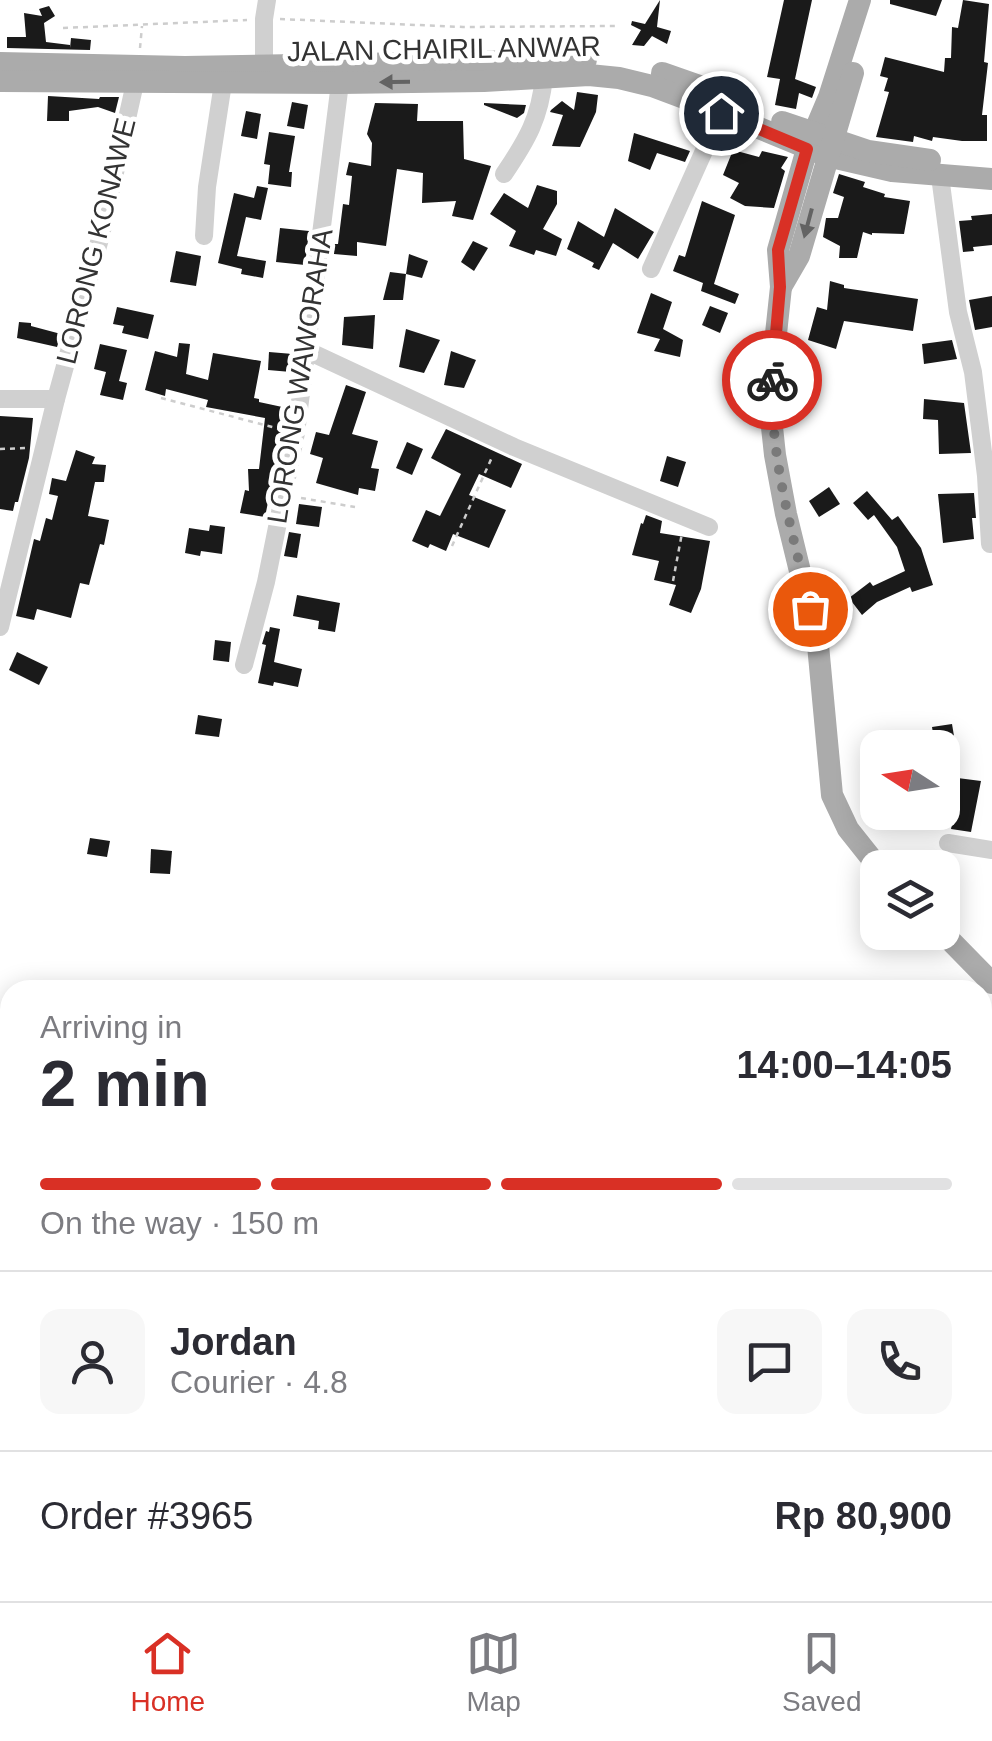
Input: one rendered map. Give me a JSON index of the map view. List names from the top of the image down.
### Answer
{
  "streets": {
    "main road": ["JALAN CHAIRIL ANWAR"],
    "street": ["LORONG KONAWE", "LORONG WAWORAHA"]
  },
  "crossings": [
    ["JALAN CHAIRIL ANWAR", "LORONG KONAWE"],
    ["JALAN CHAIRIL ANWAR", "LORONG WAWORAHA"]
  ],
  "north": "left",
  "page": {
    "heading": ["2 min", "Arriving in", "14:00–14:05"],
    "panel": [
      "Jordan",
      "Courier · 4.8",
      "Order #3965",
      "Rp 80,900"
    ],
    "bar": "On the way · 150 m",
    "tabs": ["Home", "Map", "Saved"]
  }
}
